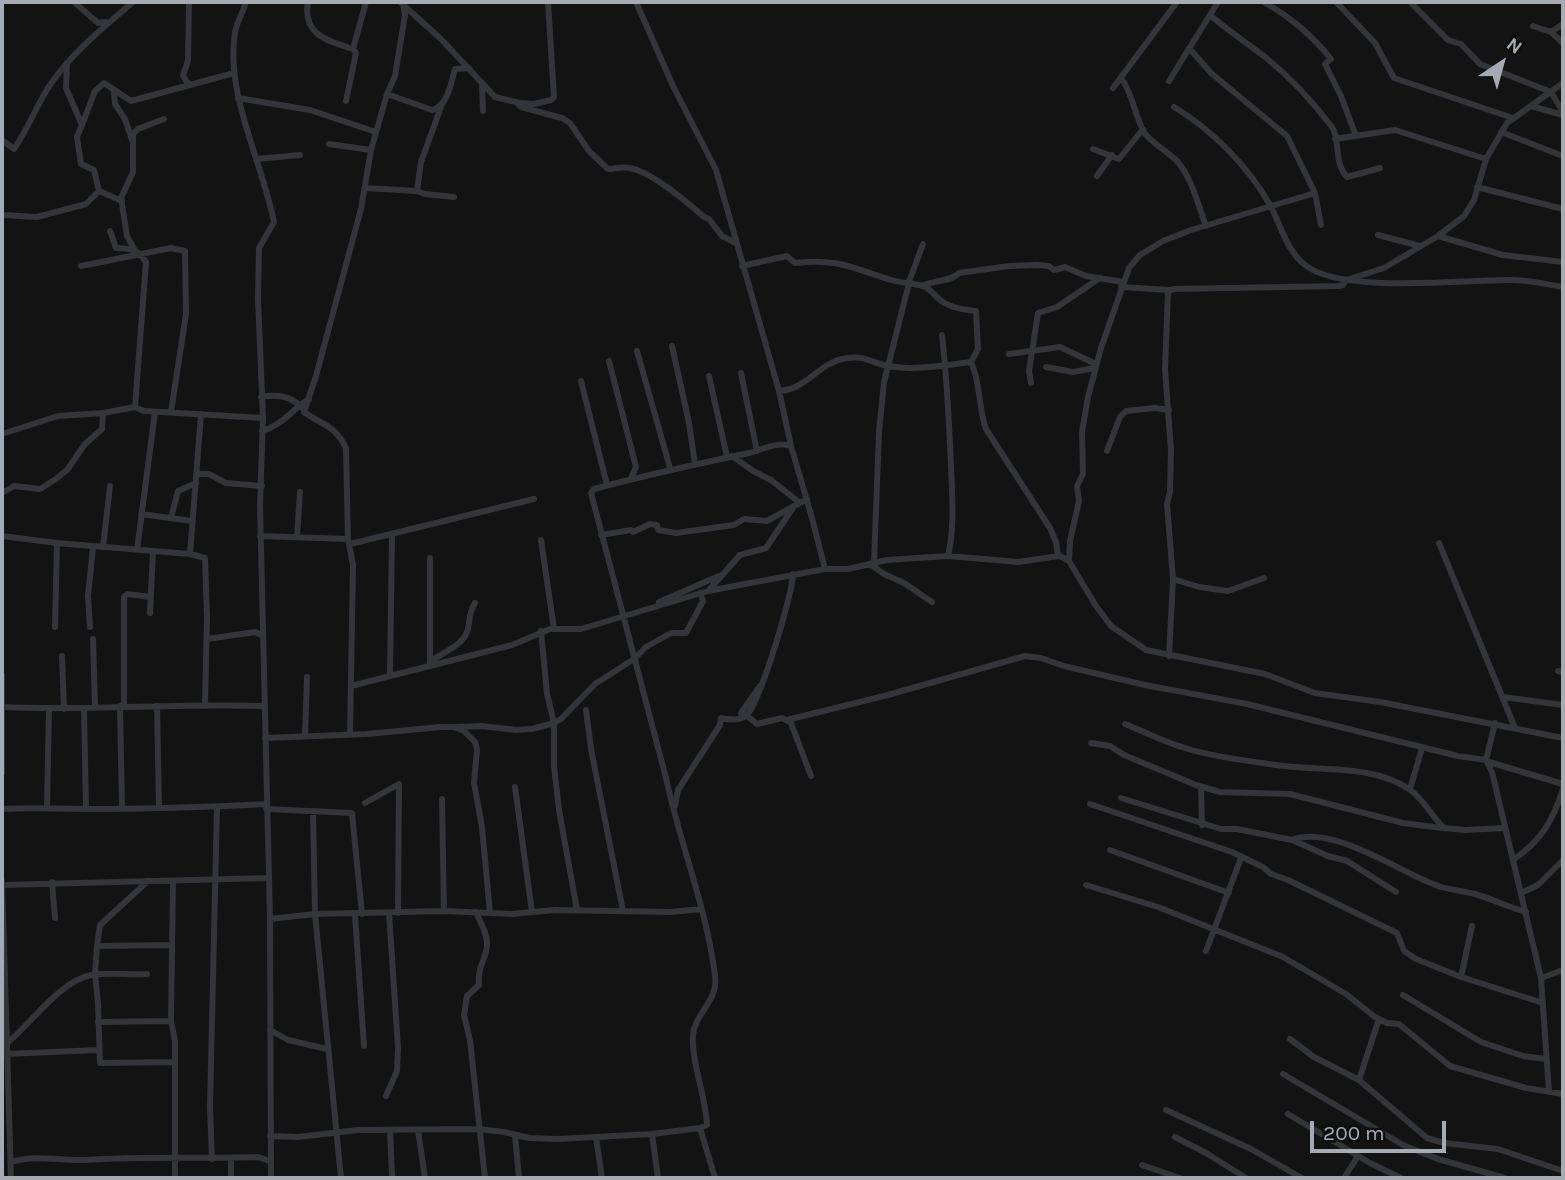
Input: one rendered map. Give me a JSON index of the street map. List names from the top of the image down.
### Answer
{
  "scale_bar": "200 m",
  "north": "top right"
}
